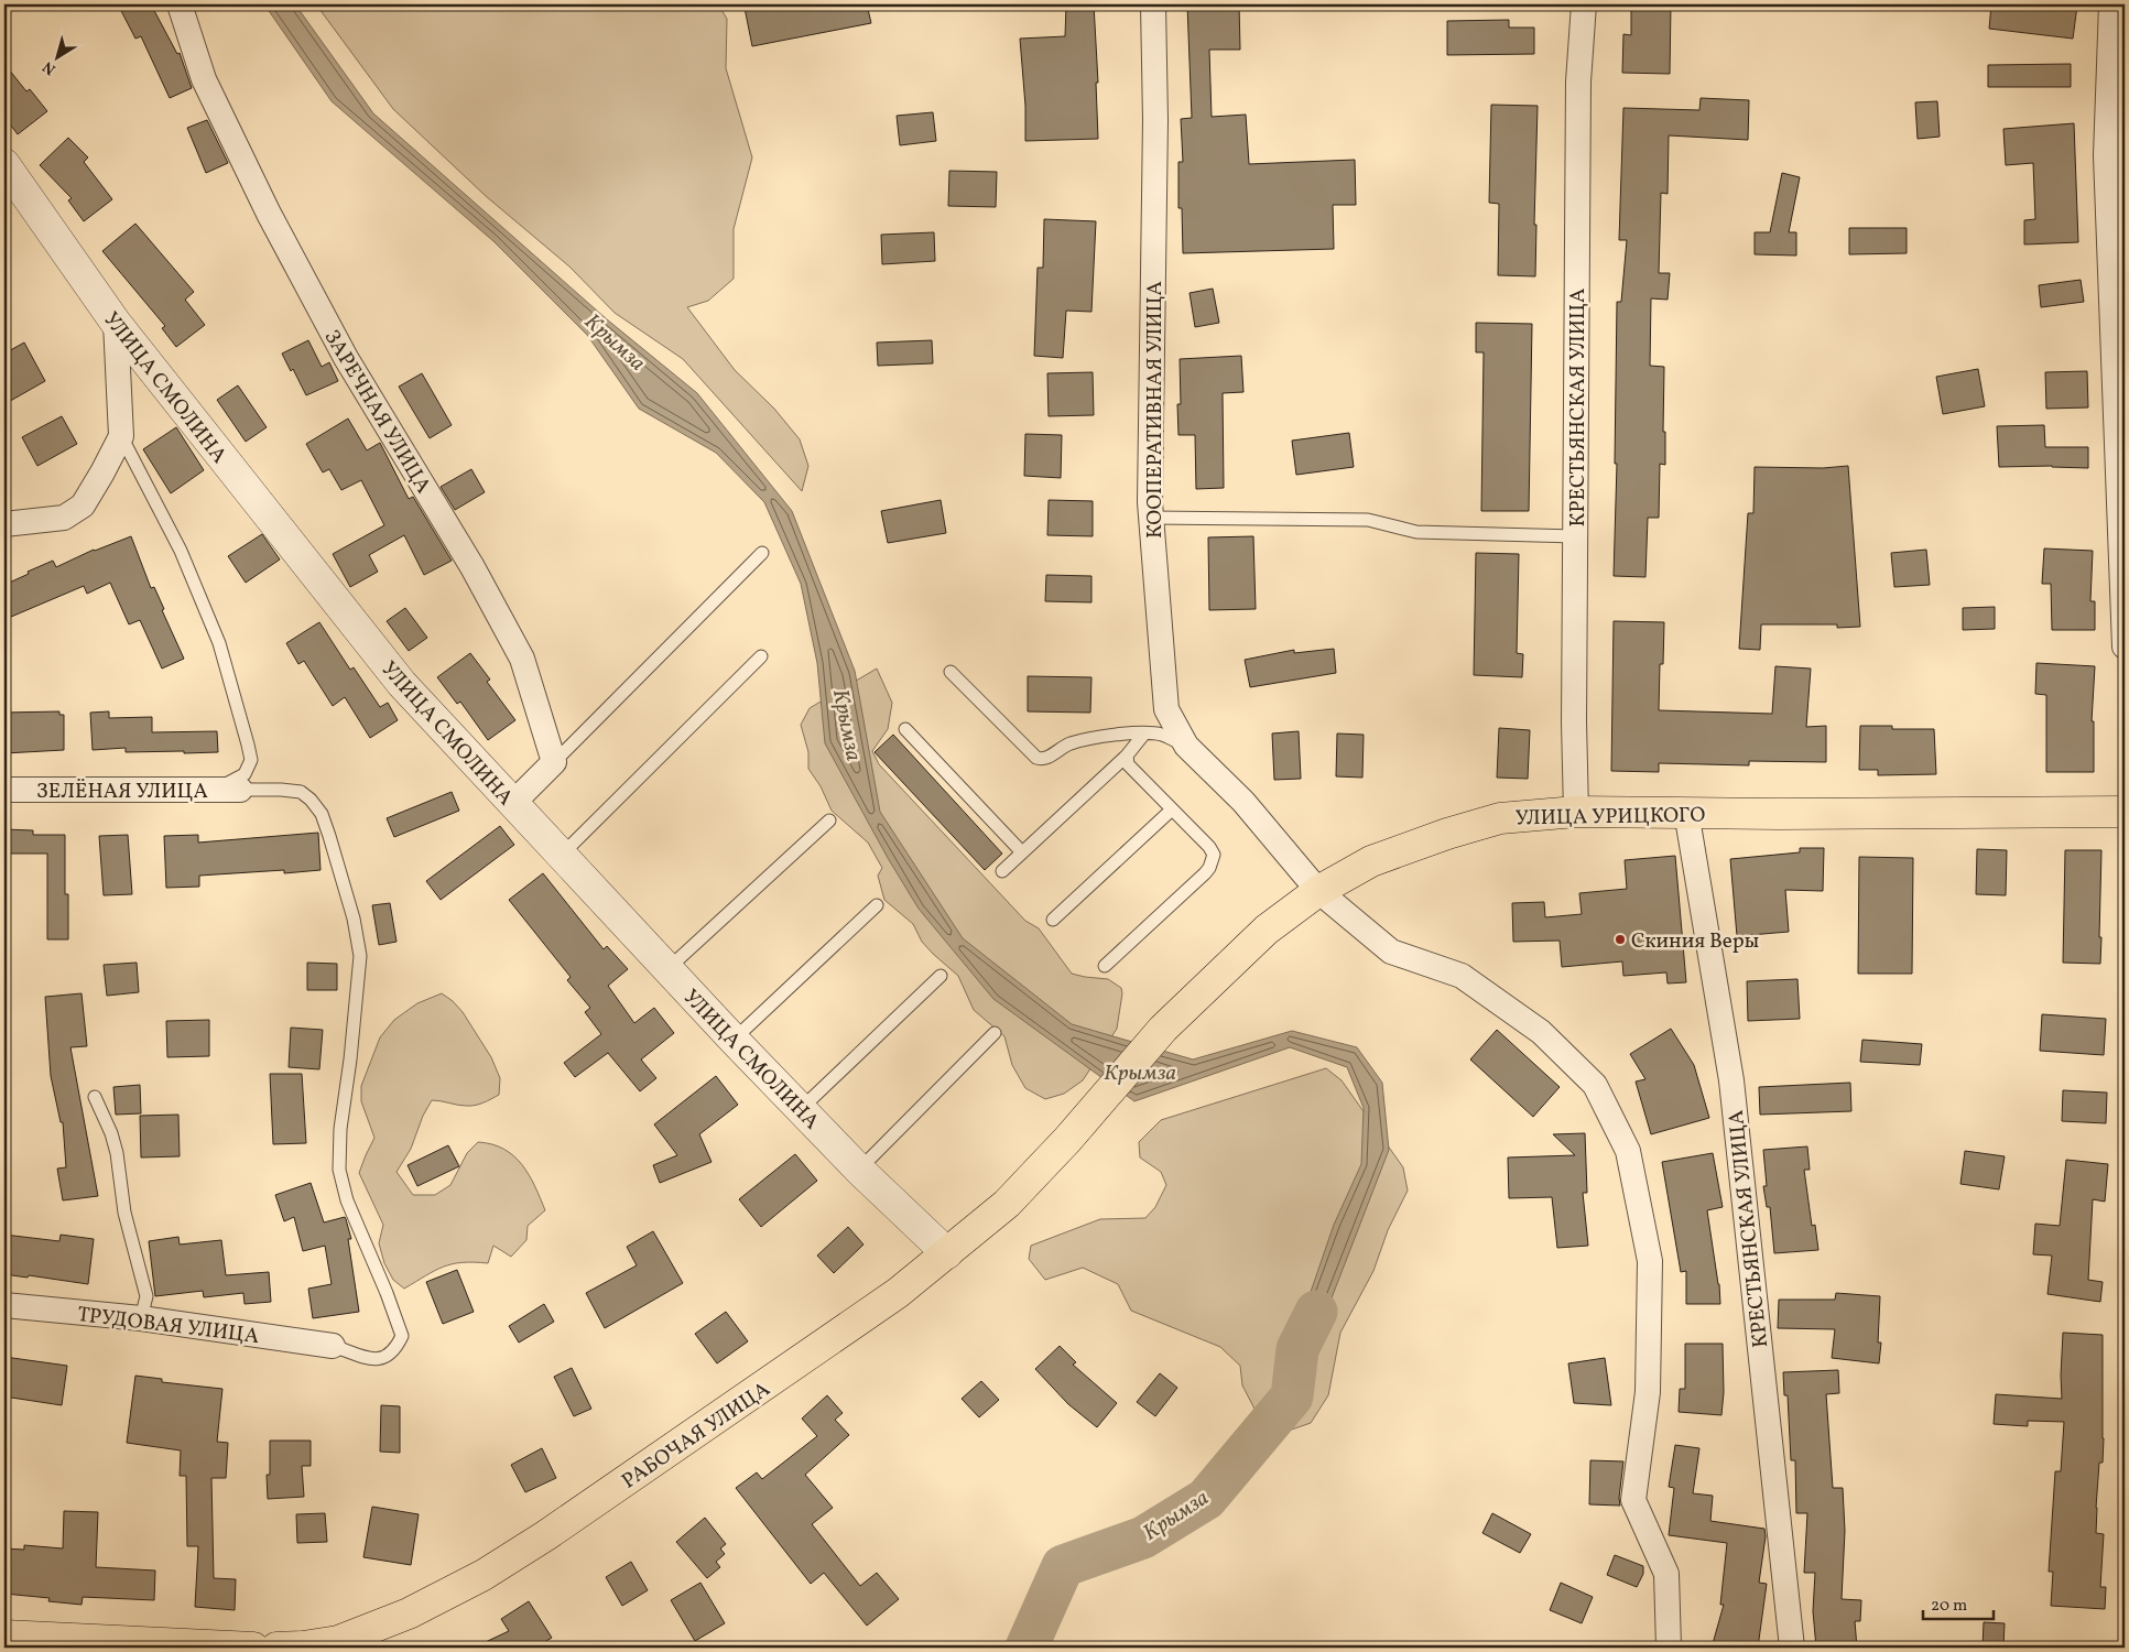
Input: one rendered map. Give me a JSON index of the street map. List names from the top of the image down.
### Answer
{
  "streets": {
    "main road": ["УЛИЦА УРИЦКОГО", "РАБОЧАЯ УЛИЦА"],
    "street": [
      "УЛИЦА СМОЛИНА",
      "КРЕСТЬЯНСКАЯ УЛИЦА",
      "КООПЕРАТИВНАЯ УЛИЦА",
      "ЗАРЕЧНАЯ УЛИЦА",
      "ЗЕЛЁНАЯ УЛИЦА",
      "ТРУДОВАЯ УЛИЦА"
    ]
  },
  "crossings": [
    ["УЛИЦА СМОЛИНА", "РАБОЧАЯ УЛИЦА"],
    ["КРЕСТЬЯНСКАЯ УЛИЦА", "УЛИЦА УРИЦКОГО"],
    ["КООПЕРАТИВНАЯ УЛИЦА", "УЛИЦА УРИЦКОГО"],
    ["УЛИЦА УРИЦКОГО", "РАБОЧАЯ УЛИЦА"]
  ],
  "water": ["Крымза"],
  "places": ["Скиния Веры"],
  "scale_bar": "20 m",
  "north": "bottom left"
}
